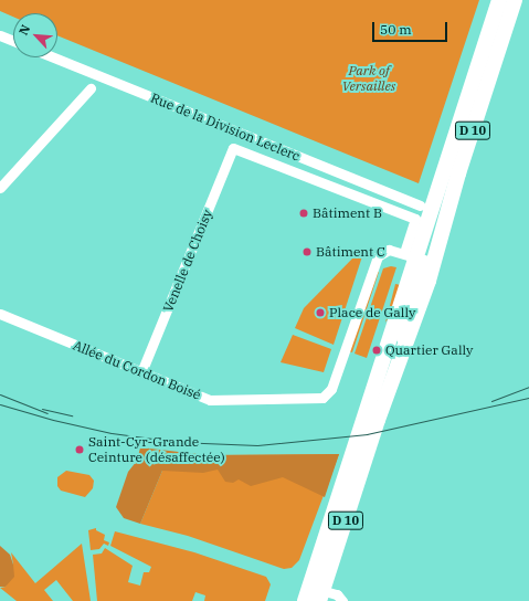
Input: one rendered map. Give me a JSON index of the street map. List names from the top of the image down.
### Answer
{
  "streets": {
    "main road": ["D 10"],
    "street": ["Rue de la Division Leclerc", "Venelle de Choisy", "Allée du Cordon Boisé"]
  },
  "crossings": [
    ["D 10", "Venelle de Choisy"],
    ["D 10", "Allée du Cordon Boisé"],
    ["Venelle de Choisy", "Allée du Cordon Boisé"]
  ],
  "parks": ["Park of Versailles"],
  "places": [
    "Bâtiment B",
    "Bâtiment C",
    "Place de Gally",
    "Quartier Gally",
    "Saint-Cyr-Grande Ceinture (désaffectée)"
  ],
  "scale_bar": "50 m",
  "north": "top left"
}
